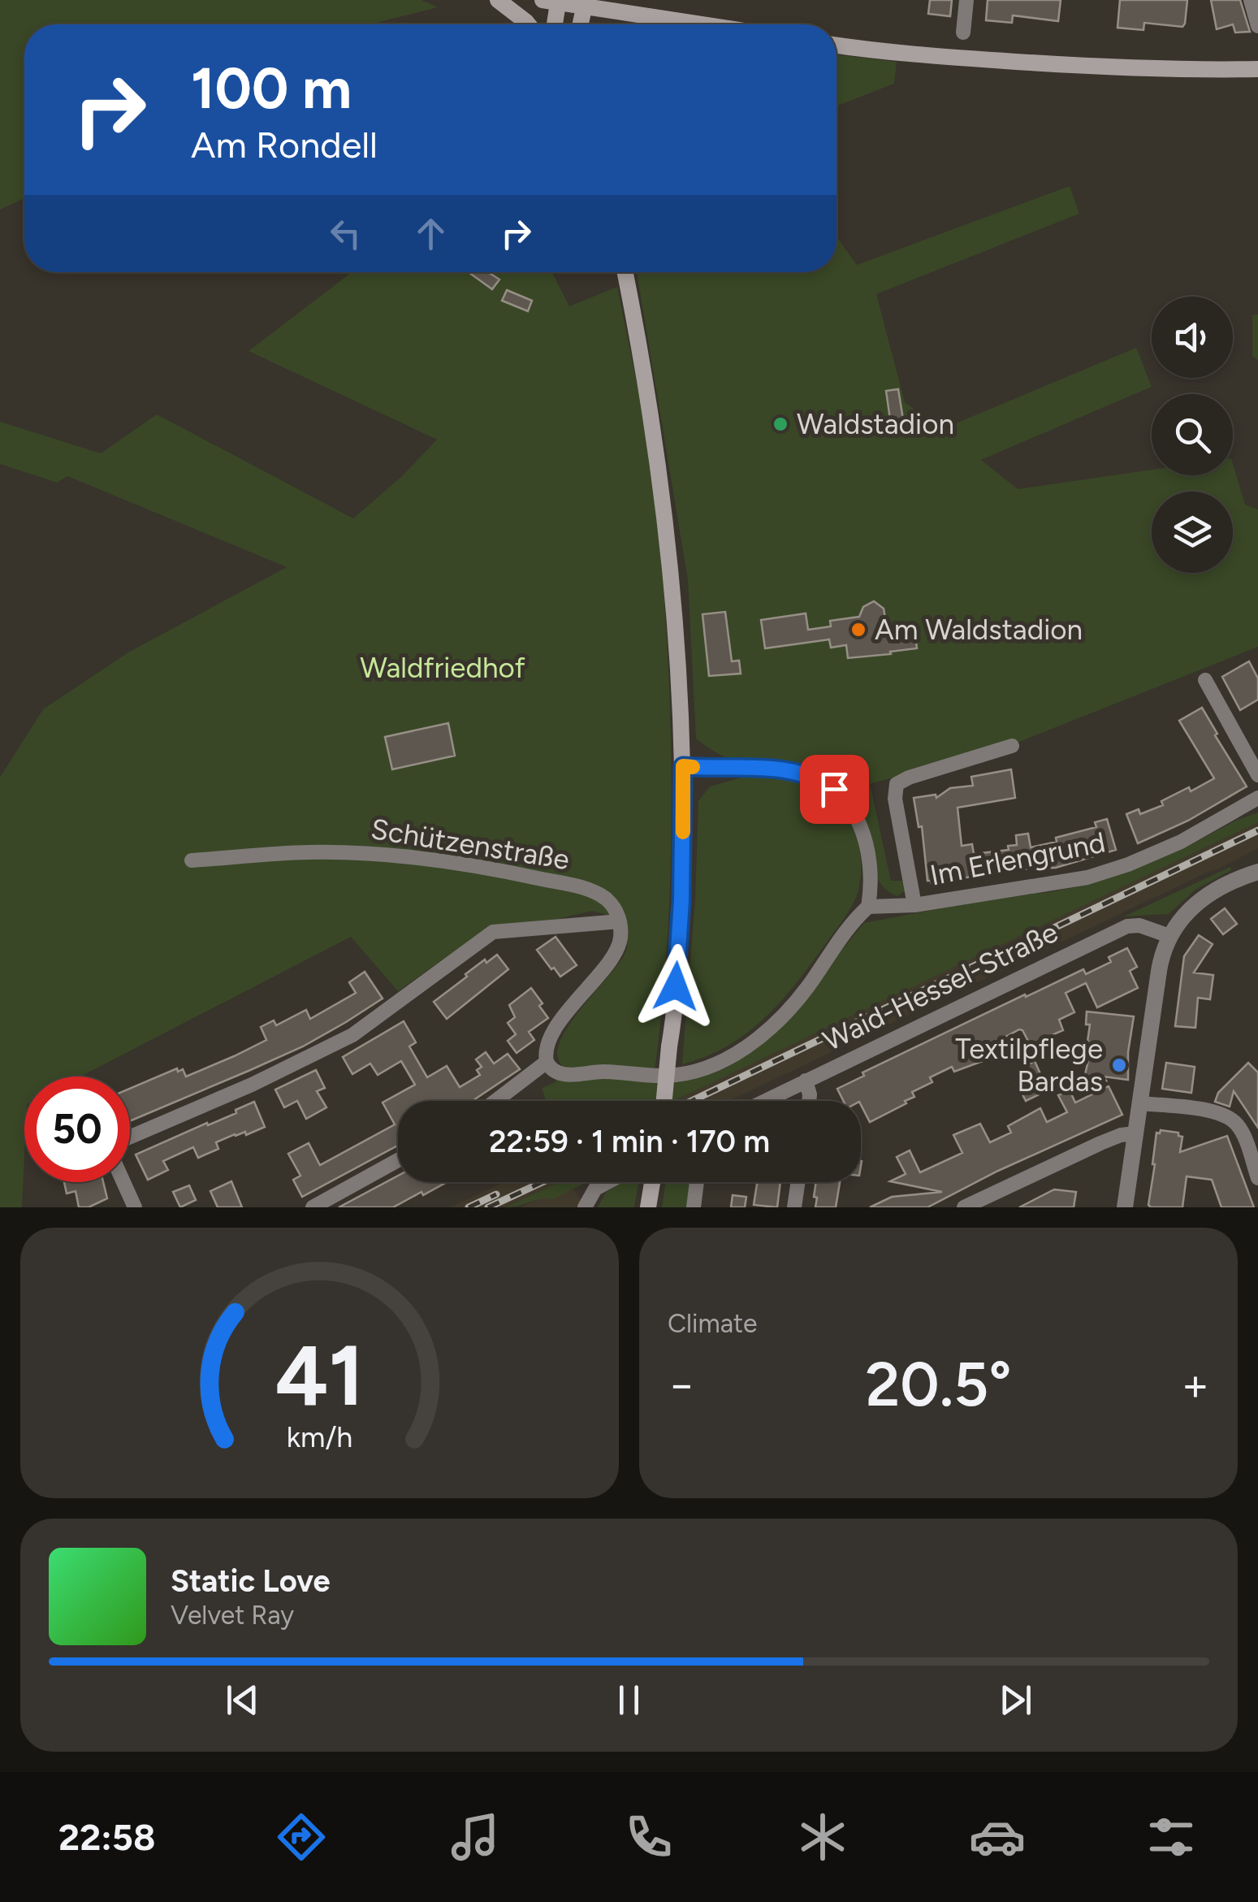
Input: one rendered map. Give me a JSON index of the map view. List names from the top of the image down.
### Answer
{
  "streets": {
    "street": ["Schützenstraße", "Im Erlengrund", "Waid-Hessel-Straße"]
  },
  "parks": ["Waldfriedhof"],
  "places": ["Waldstadion", "Am Waldstadion", "Textilpflege Bardas"],
  "page": {
    "turn": ["100 m", "Am Rondell"],
    "limit": "50",
    "trip": "22:59 · 1 min · 170 m",
    "tile": "Climate",
    "heat": ["−", "20.5°", "+"],
    "song": ["Static Love", "Velvet Ray"],
    "tabs": "22:58",
    "gauge": ["41", "km/h"]
  }
}
